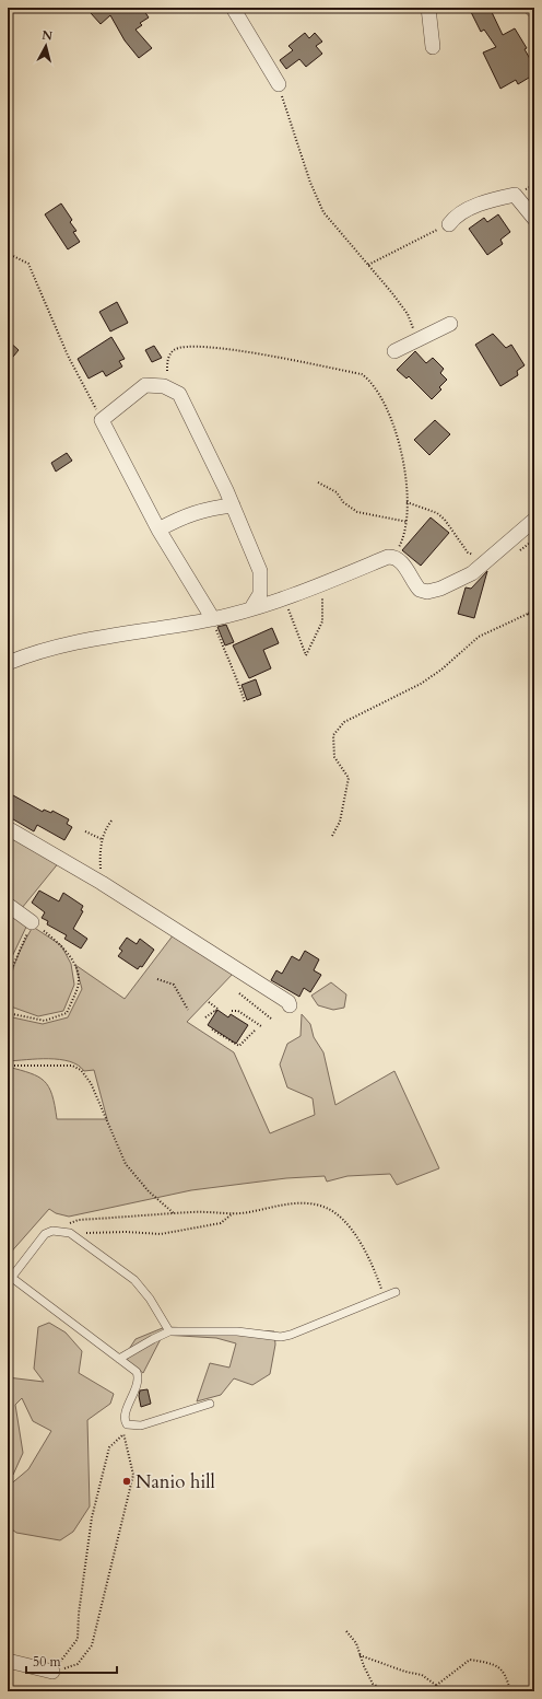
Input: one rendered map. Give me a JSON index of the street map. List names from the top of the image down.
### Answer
{
  "places": ["Nanio hill"],
  "scale_bar": "50 m",
  "north": "top"
}
